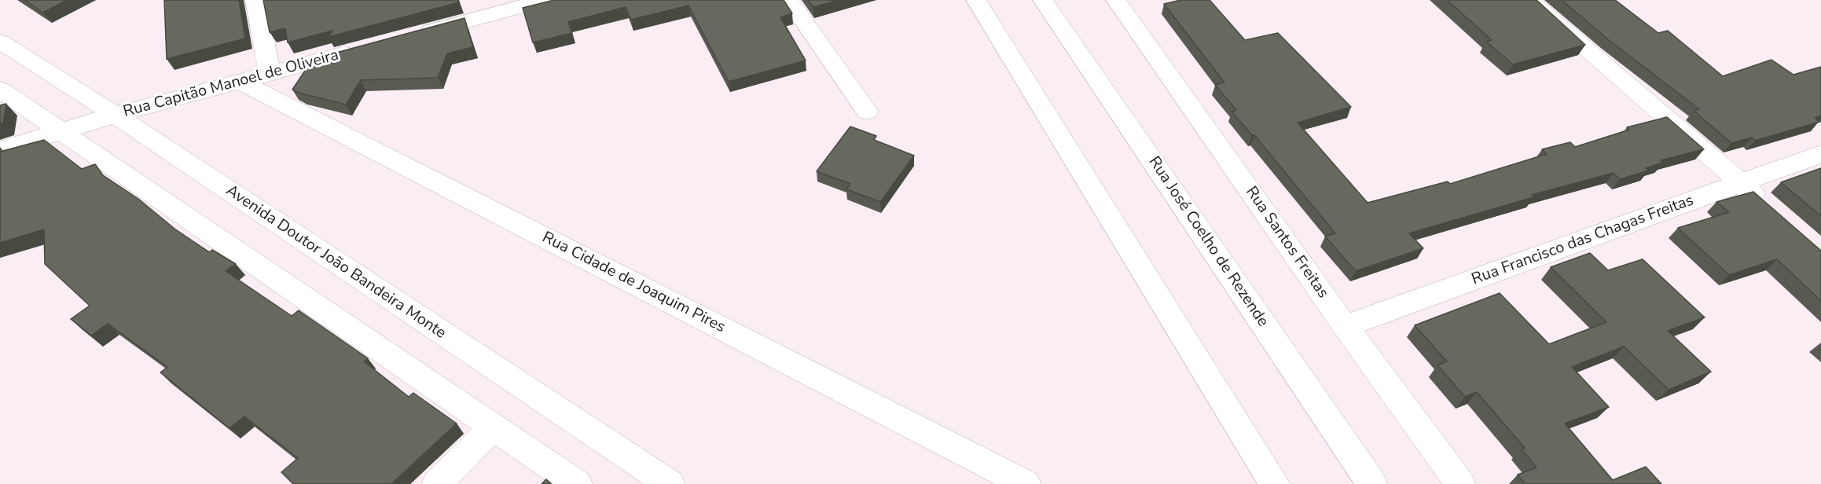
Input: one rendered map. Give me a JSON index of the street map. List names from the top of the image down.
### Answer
{
  "streets": {
    "street": [
      "Rua Capitão Manoel de Oliveira",
      "Rua Francisco das Chagas Freitas",
      "Rua José Coelho de Rezende",
      "Rua Santos Freitas",
      "Avenida Doutor João Bandeira Monte",
      "Rua Cidade de Joaquim Pires"
    ]
  },
  "crossings": [
    ["Rua Capitão Manoel de Oliveira", "Avenida Doutor João Bandeira Monte"],
    ["Rua Capitão Manoel de Oliveira", "Rua Cidade de Joaquim Pires"],
    ["Rua Francisco das Chagas Freitas", "Rua Santos Freitas"]
  ]
}
